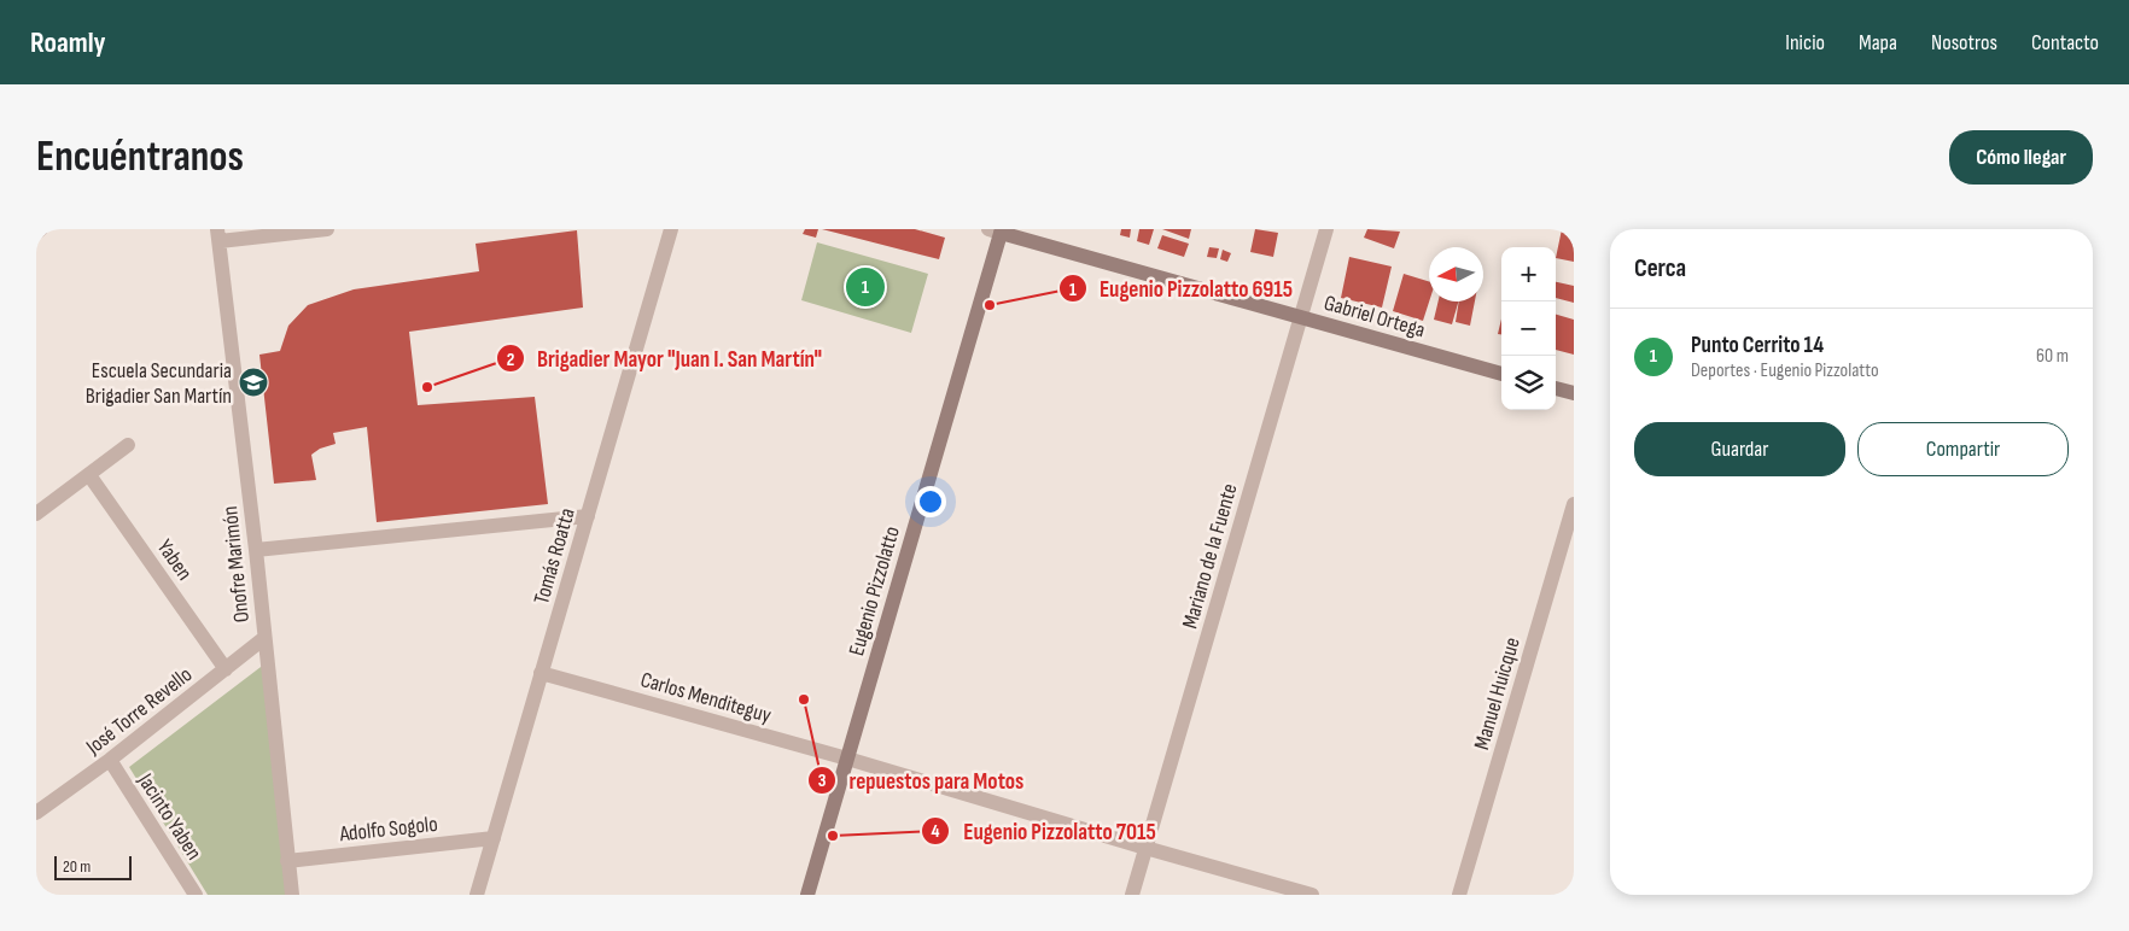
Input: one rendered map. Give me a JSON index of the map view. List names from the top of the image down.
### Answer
{
  "streets": {
    "main road": ["Gabriel Ortega", "Eugenio Pizzolatto"],
    "street": [
      "Tomás Roatta",
      "Mariano de la Fuente",
      "Yaben",
      "Onofre Marimón",
      "Manuel Huicque",
      "Carlos Menditeguy",
      "José Torre Revello",
      "Jacinto Yaben",
      "Adolfo Sogolo"
    ]
  },
  "crossings": [
    ["Gabriel Ortega", "Mariano de la Fuente"],
    ["Gabriel Ortega", "Eugenio Pizzolatto"],
    ["Tomás Roatta", "Carlos Menditeguy"],
    ["Tomás Roatta", "Adolfo Sogolo"],
    ["Mariano de la Fuente", "Carlos Menditeguy"],
    ["Yaben", "José Torre Revello"],
    ["Onofre Marimón", "José Torre Revello"],
    ["Onofre Marimón", "Adolfo Sogolo"],
    ["Eugenio Pizzolatto", "Carlos Menditeguy"],
    ["José Torre Revello", "Jacinto Yaben"]
  ],
  "places": {
    "other": [
      "Eugenio Pizzolatto 6915",
      "Brigadier Mayor \"Juan I. San Martín\"",
      "repuestos para Motos",
      "Eugenio Pizzolatto 7015"
    ],
    "school or university": ["Escuela Secundaria Brigadier San Martín"]
  },
  "scale_bar": "20 m",
  "north": "left",
  "page": {
    "header": "Roamly",
    "nav": [
      "Inicio",
      "Mapa",
      "Nosotros",
      "Contacto"
    ],
    "buttons": [
      "Cómo llegar",
      ["Guardar", "Compartir"]
    ],
    "title": "Encuéntranos",
    "heading": "Cerca",
    "map_buttons": ["+", "−"],
    "pins": "1",
    "list": [
      {
        "mark": "1",
        "name": "Punto Cerrito 14",
        "note": "Deportes · Eugenio Pizzolatto",
        "value": "60 m"
      }
    ],
    "scale": "20 m"
  }
}
